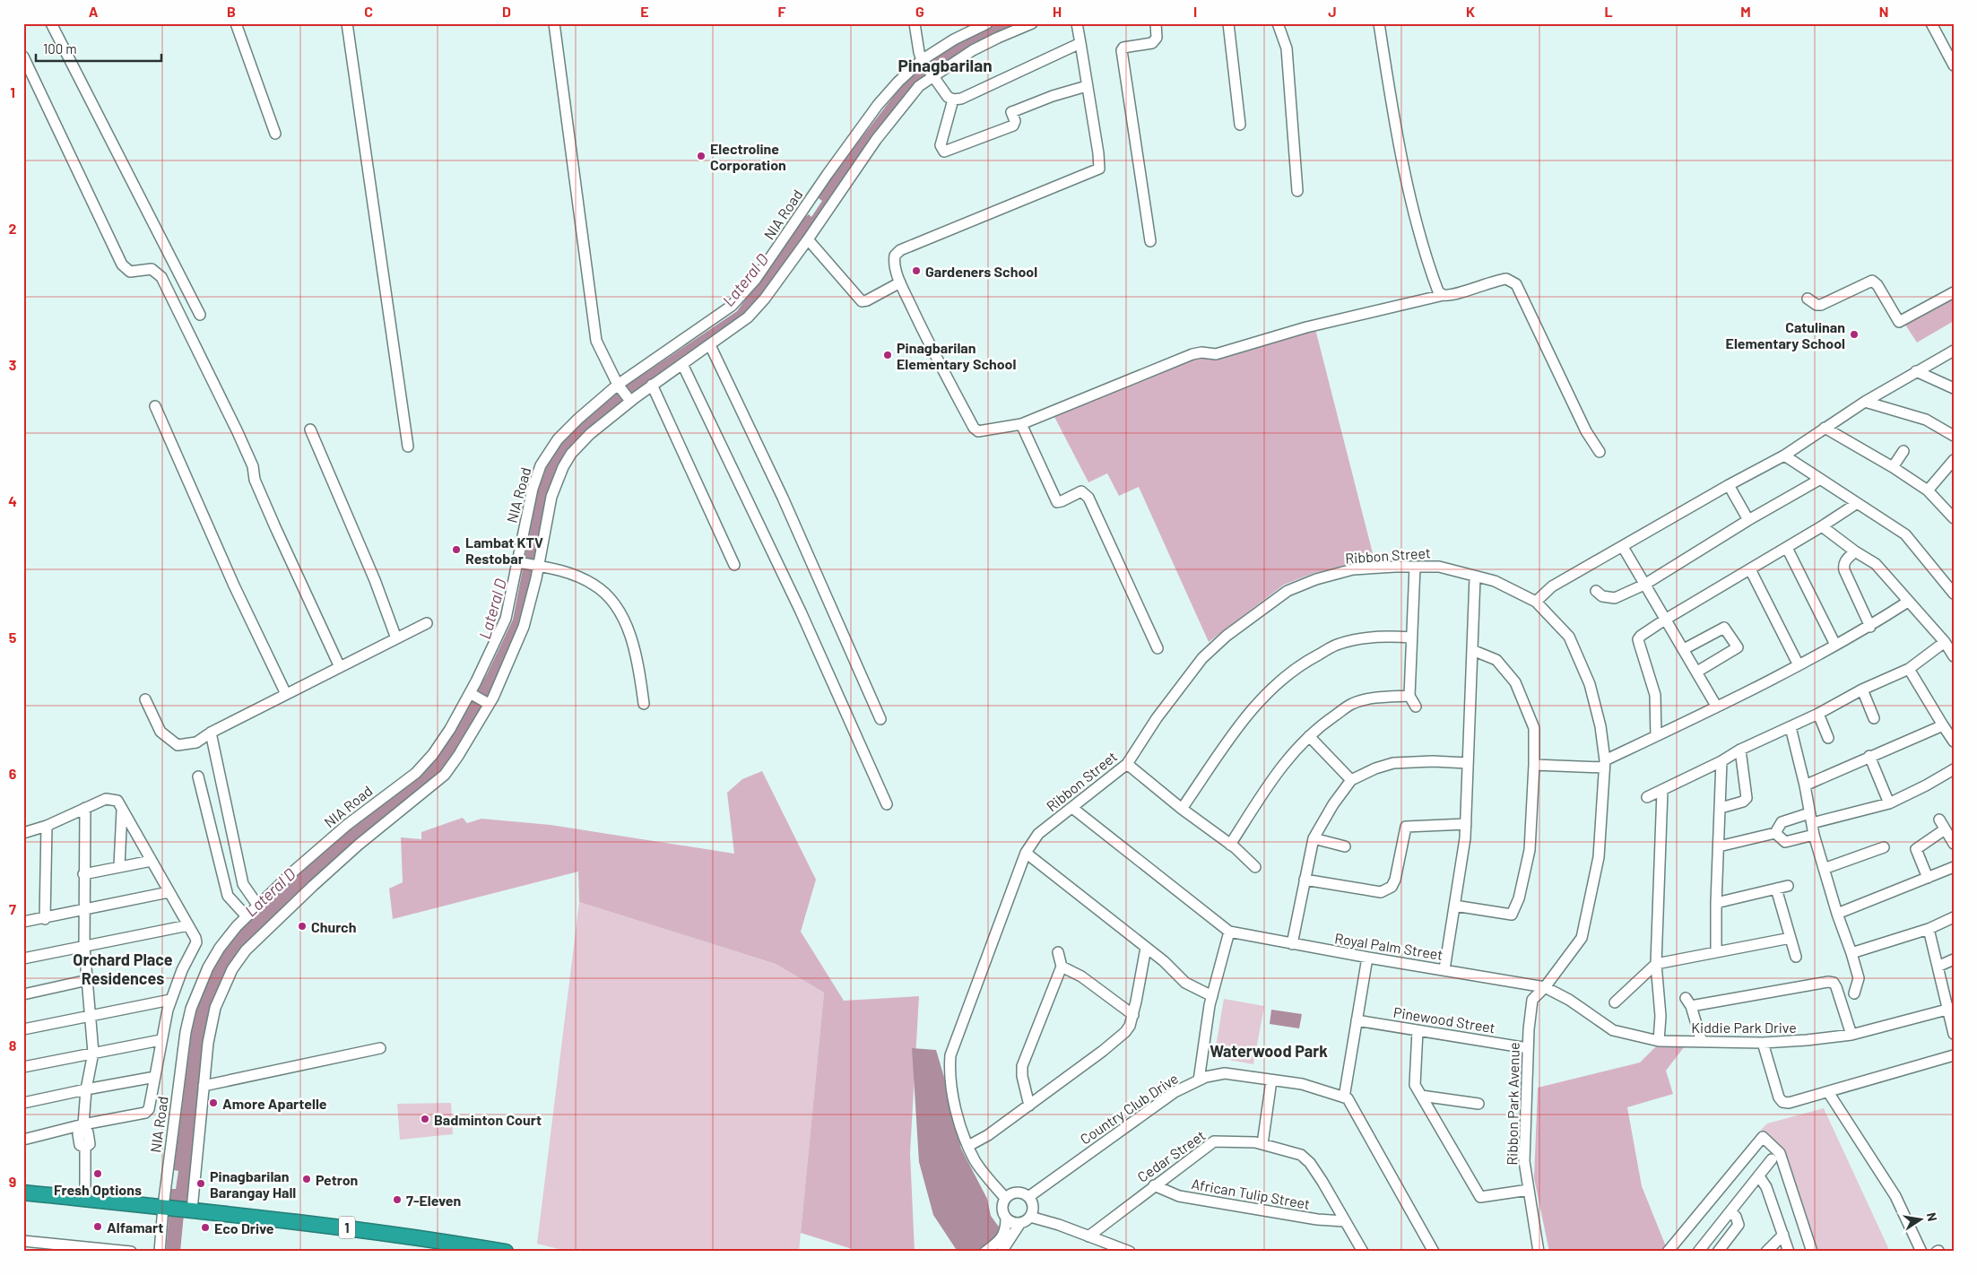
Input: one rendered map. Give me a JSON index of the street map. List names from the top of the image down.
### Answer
{
  "streets": {
    "highway": ["1"],
    "street": [
      "NIA Road",
      "Ribbon Street",
      "Royal Palm Street",
      "Pinewood Street",
      "Kiddie Park Drive",
      "Ribbon Park Avenue",
      "Country Club Drive",
      "Cedar Street",
      "African Tulip Street"
    ]
  },
  "crossings": [
    ["NIA Road", "1"],
    ["Ribbon Street", "Ribbon Park Avenue"],
    ["Ribbon Street", "Country Club Drive"],
    ["Royal Palm Street", "Kiddie Park Drive"],
    ["Royal Palm Street", "Ribbon Park Avenue"],
    ["Pinewood Street", "Ribbon Park Avenue"],
    ["Kiddie Park Drive", "Ribbon Park Avenue"],
    ["Cedar Street", "African Tulip Street"]
  ],
  "districts": ["Pinagbarilan", "Orchard Place Residences", "Waterwood Park"],
  "water": ["Lateral D"],
  "places": [
    "Electroline Corporation",
    "Gardeners School",
    "Catulinan Elementary School",
    "Pinagbarilan Elementary School",
    "Lambat KTV Restobar",
    "Church",
    "Amore Apartelle",
    "Badminton Court",
    "Fresh Options",
    "Petron",
    "Pinagbarilan Barangay Hall",
    "7-Eleven",
    "Alfamart",
    "Eco Drive"
  ],
  "scale_bar": "100 m",
  "north": "right",
  "grid": {
    "columns": [
      "A",
      "B",
      "C",
      "D",
      "E",
      "F",
      "G",
      "H",
      "I",
      "J",
      "K",
      "L",
      "M",
      "N"
    ],
    "rows": [
      "1",
      "2",
      "3",
      "4",
      "5",
      "6",
      "7",
      "8",
      "9"
    ]
  }
}
